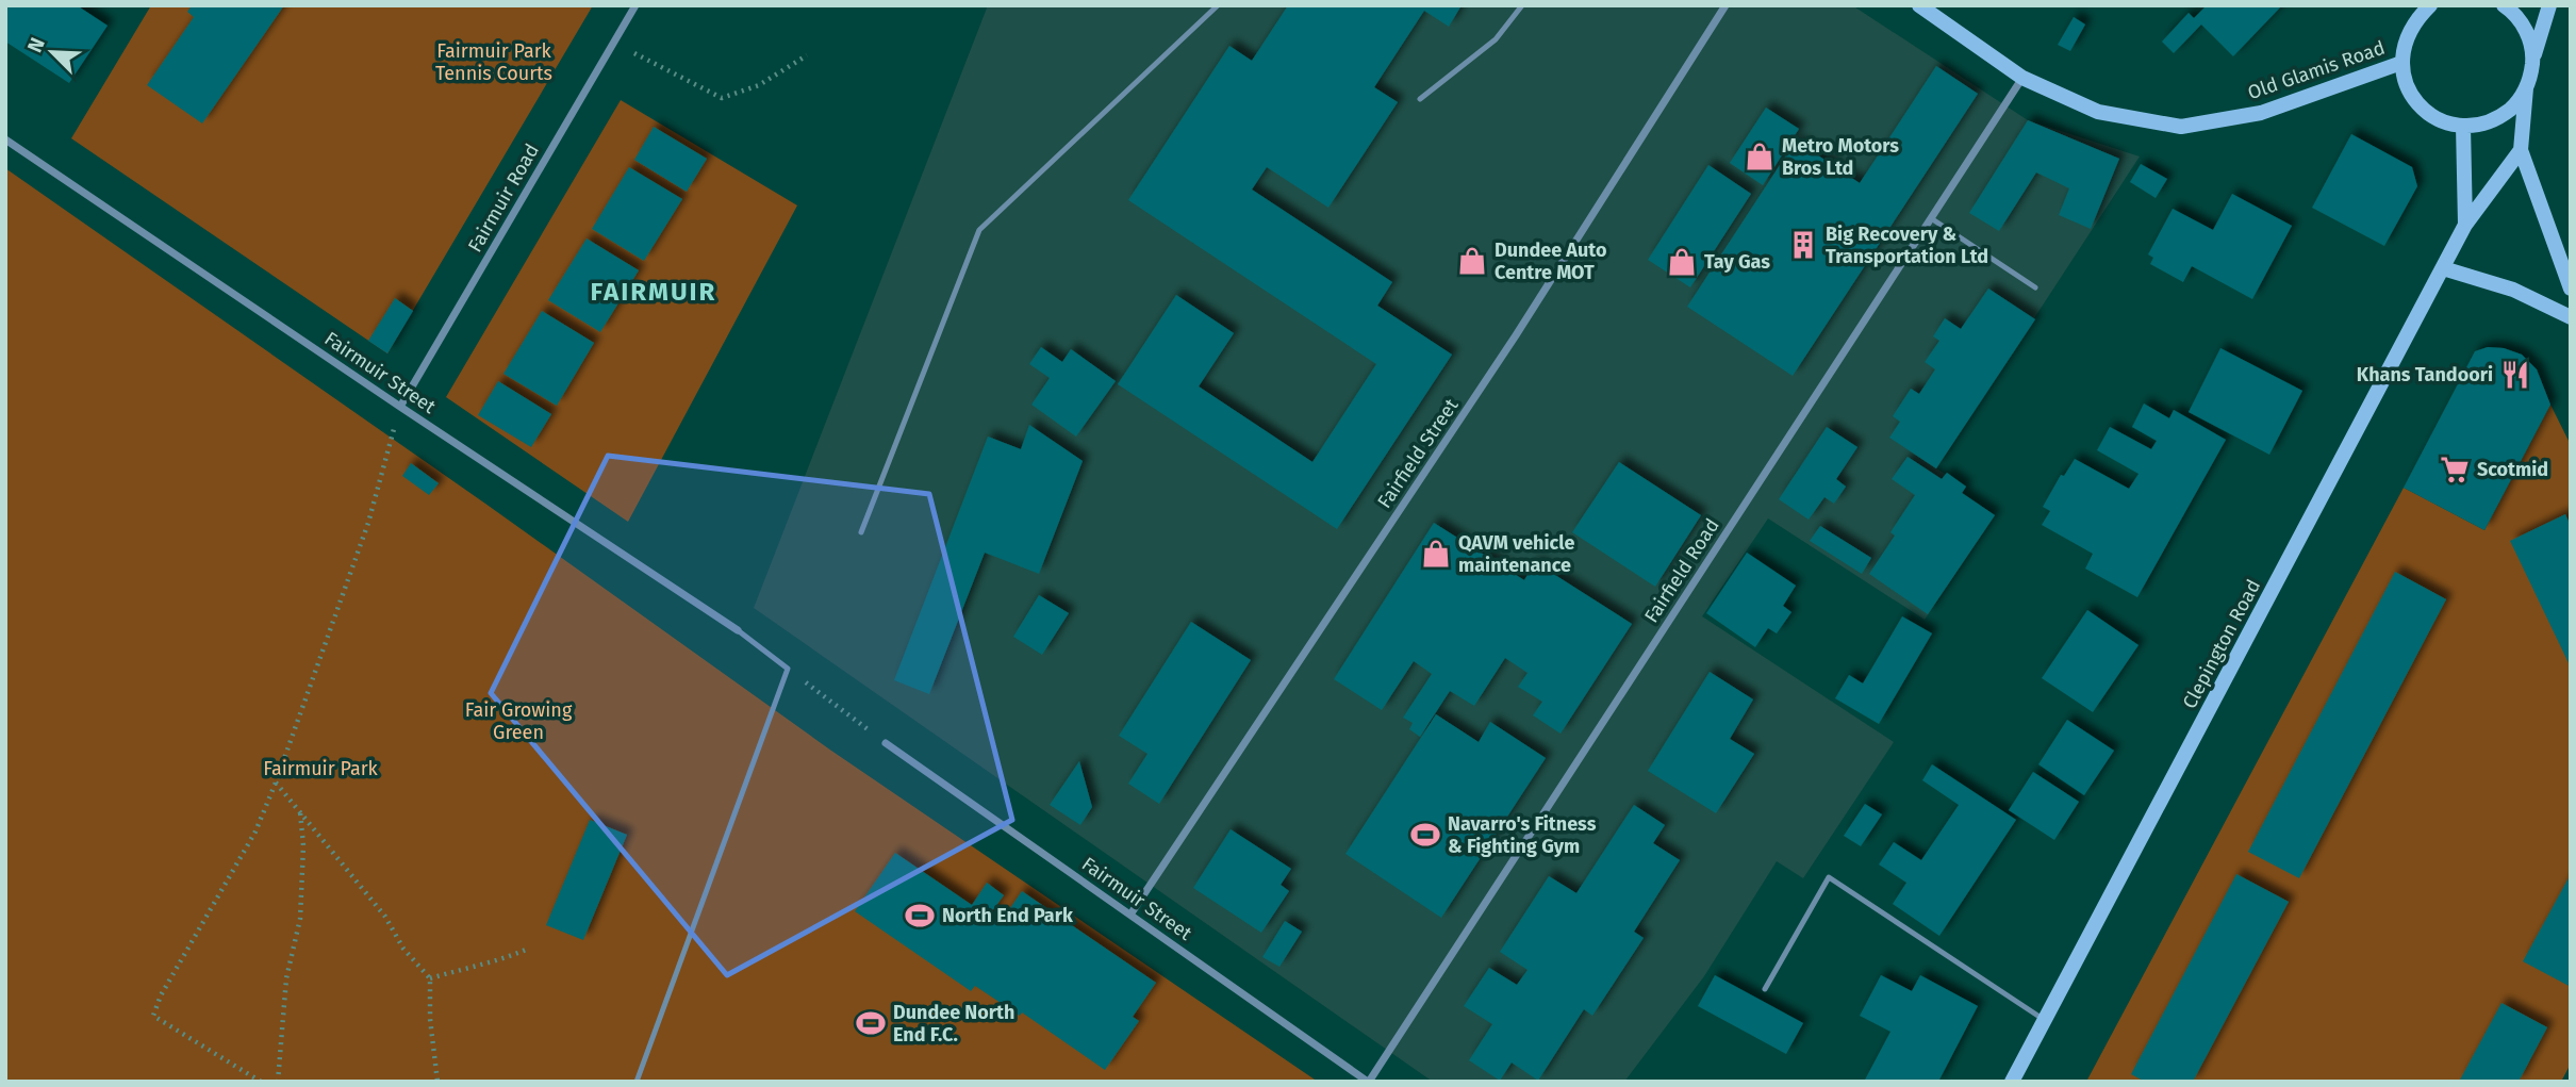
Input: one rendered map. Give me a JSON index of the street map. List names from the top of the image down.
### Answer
{
  "streets": {
    "street": [
      "Old Glamis Road",
      "Fairmuir Road",
      "Fairmuir Street",
      "Fairfield Street",
      "Fairfield Road",
      "Clepington Road"
    ]
  },
  "crossings": [
    ["Old Glamis Road", "Fairfield Road"],
    ["Fairmuir Road", "Fairmuir Street"],
    ["Fairmuir Street", "Fairfield Street"],
    ["Fairmuir Street", "Fairfield Road"]
  ],
  "districts": ["FAIRMUIR"],
  "parks": ["Fairmuir Park Tennis Courts", "Fair Growing Green", "Fairmuir Park"],
  "places": {
    "shop": [
      "Metro Motors Bros Ltd",
      "Dundee Auto Centre MOT",
      "Tay Gas",
      "QAVM vehicle maintenance"
    ],
    "building": ["Big Recovery & Transportation Ltd"],
    "restaurant": ["Khans Tandoori"],
    "supermarket": ["Scotmid"],
    "sports": ["Navarro's Fitness & Fighting Gym", "North End Park", "Dundee North End F.C."]
  },
  "north": "top left"
}
